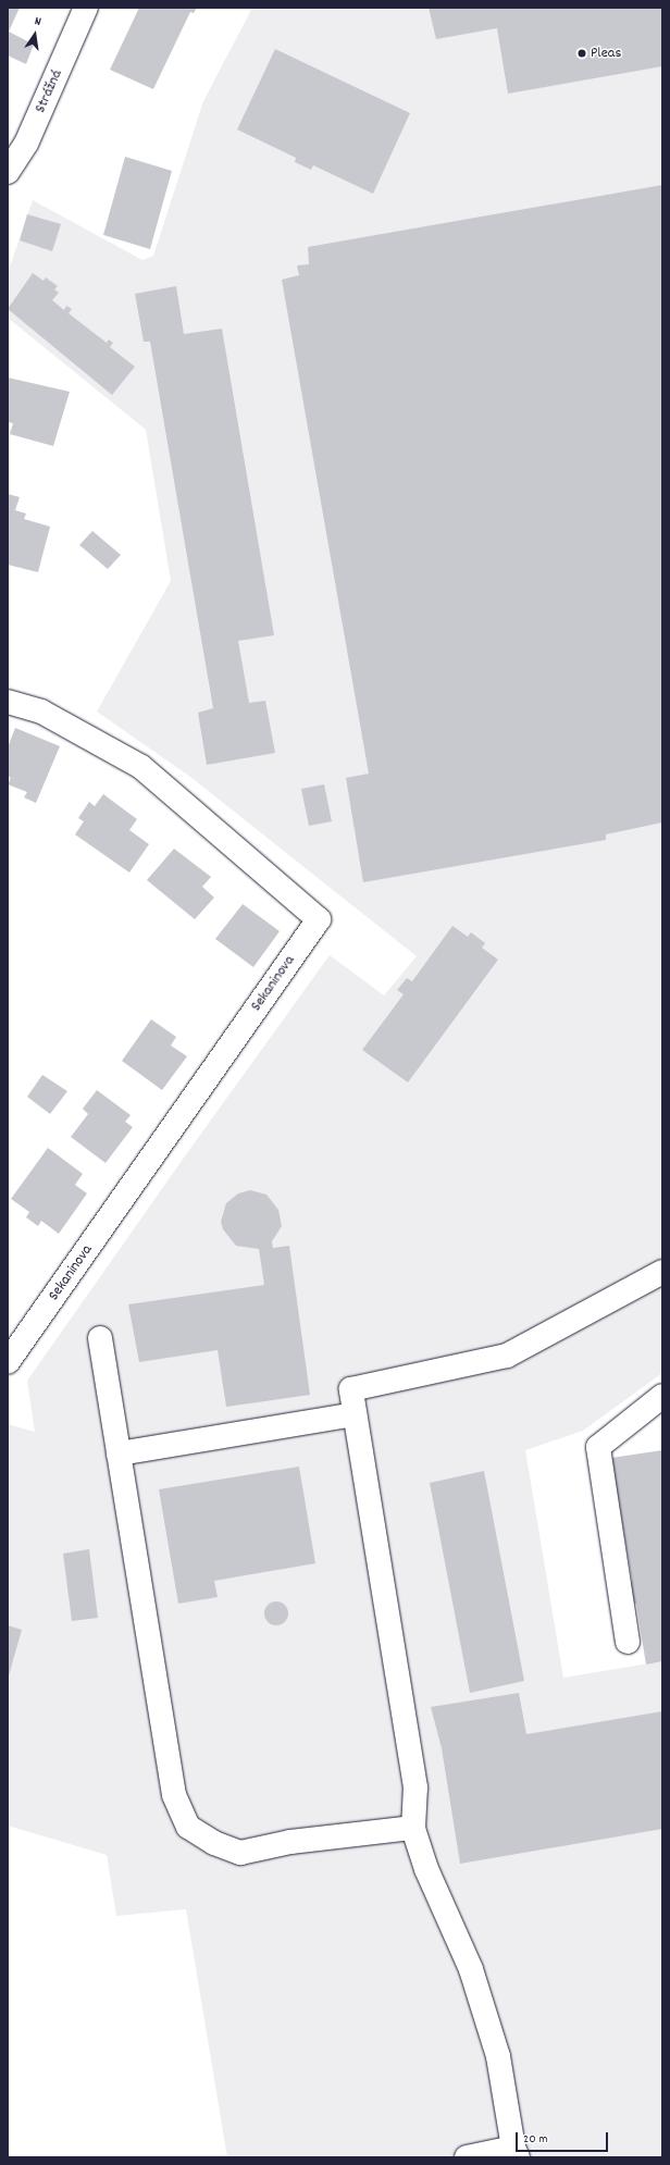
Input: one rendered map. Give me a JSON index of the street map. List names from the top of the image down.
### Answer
{
  "streets": {
    "street": ["Strážná", "Sekaninova"]
  },
  "places": ["Pleas"],
  "scale_bar": "20 m",
  "north": "top"
}
